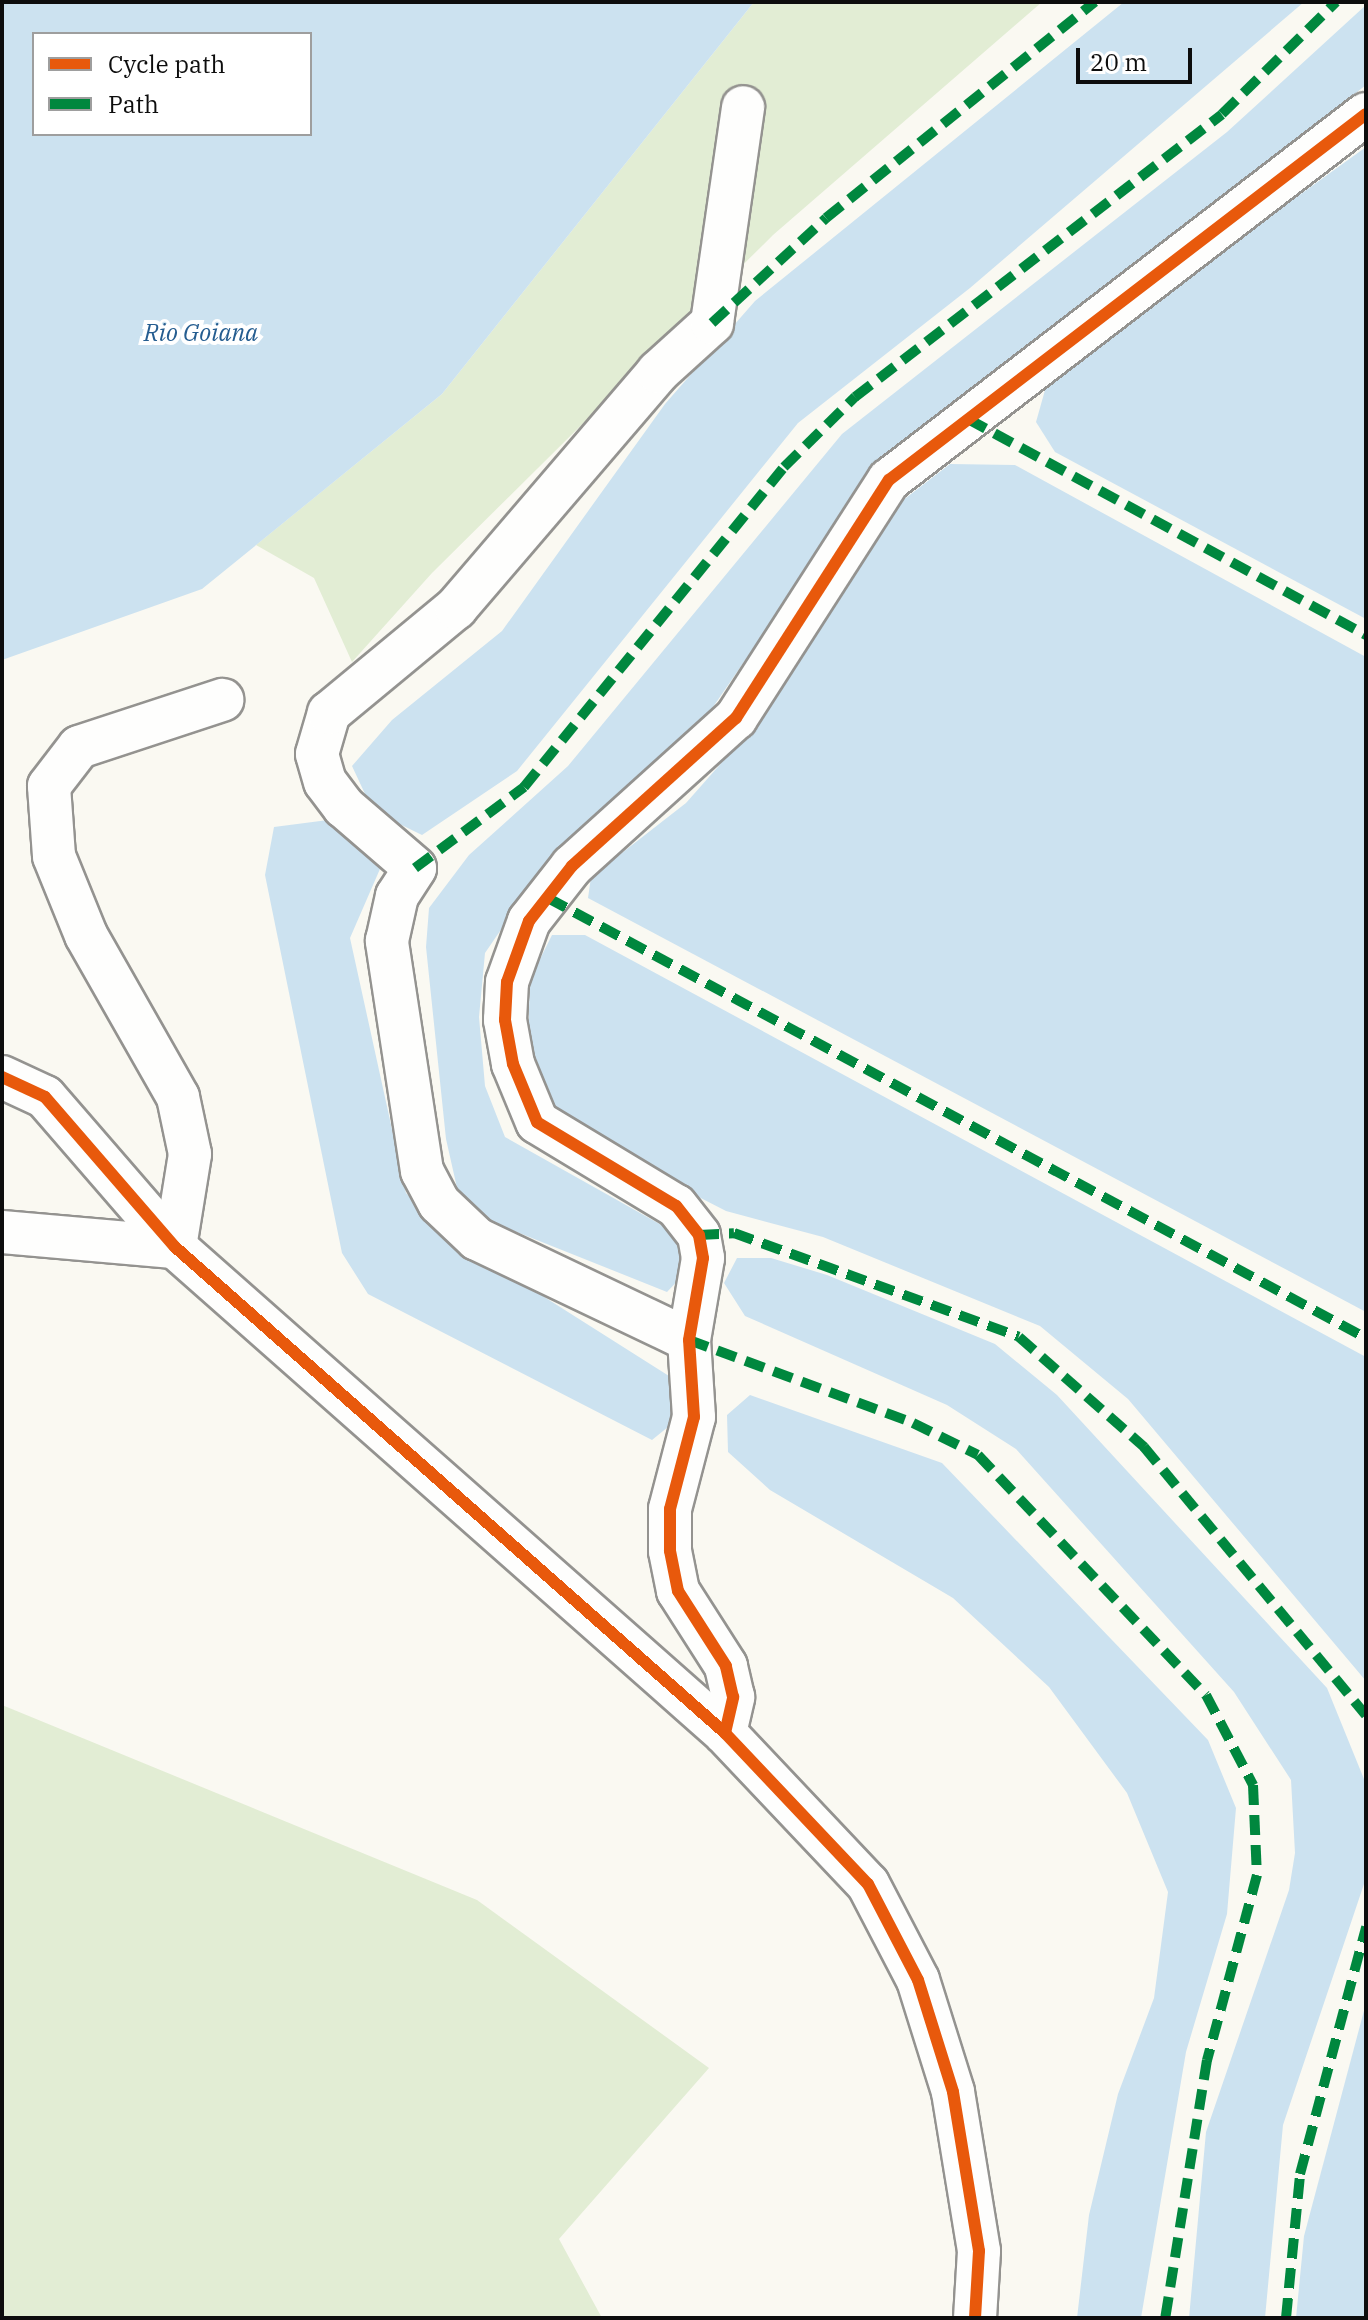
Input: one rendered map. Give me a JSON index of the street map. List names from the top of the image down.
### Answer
{
  "water": ["Rio Goiana"],
  "legend": ["Cycle path", "Path"],
  "scale_bar": "20 m"
}
